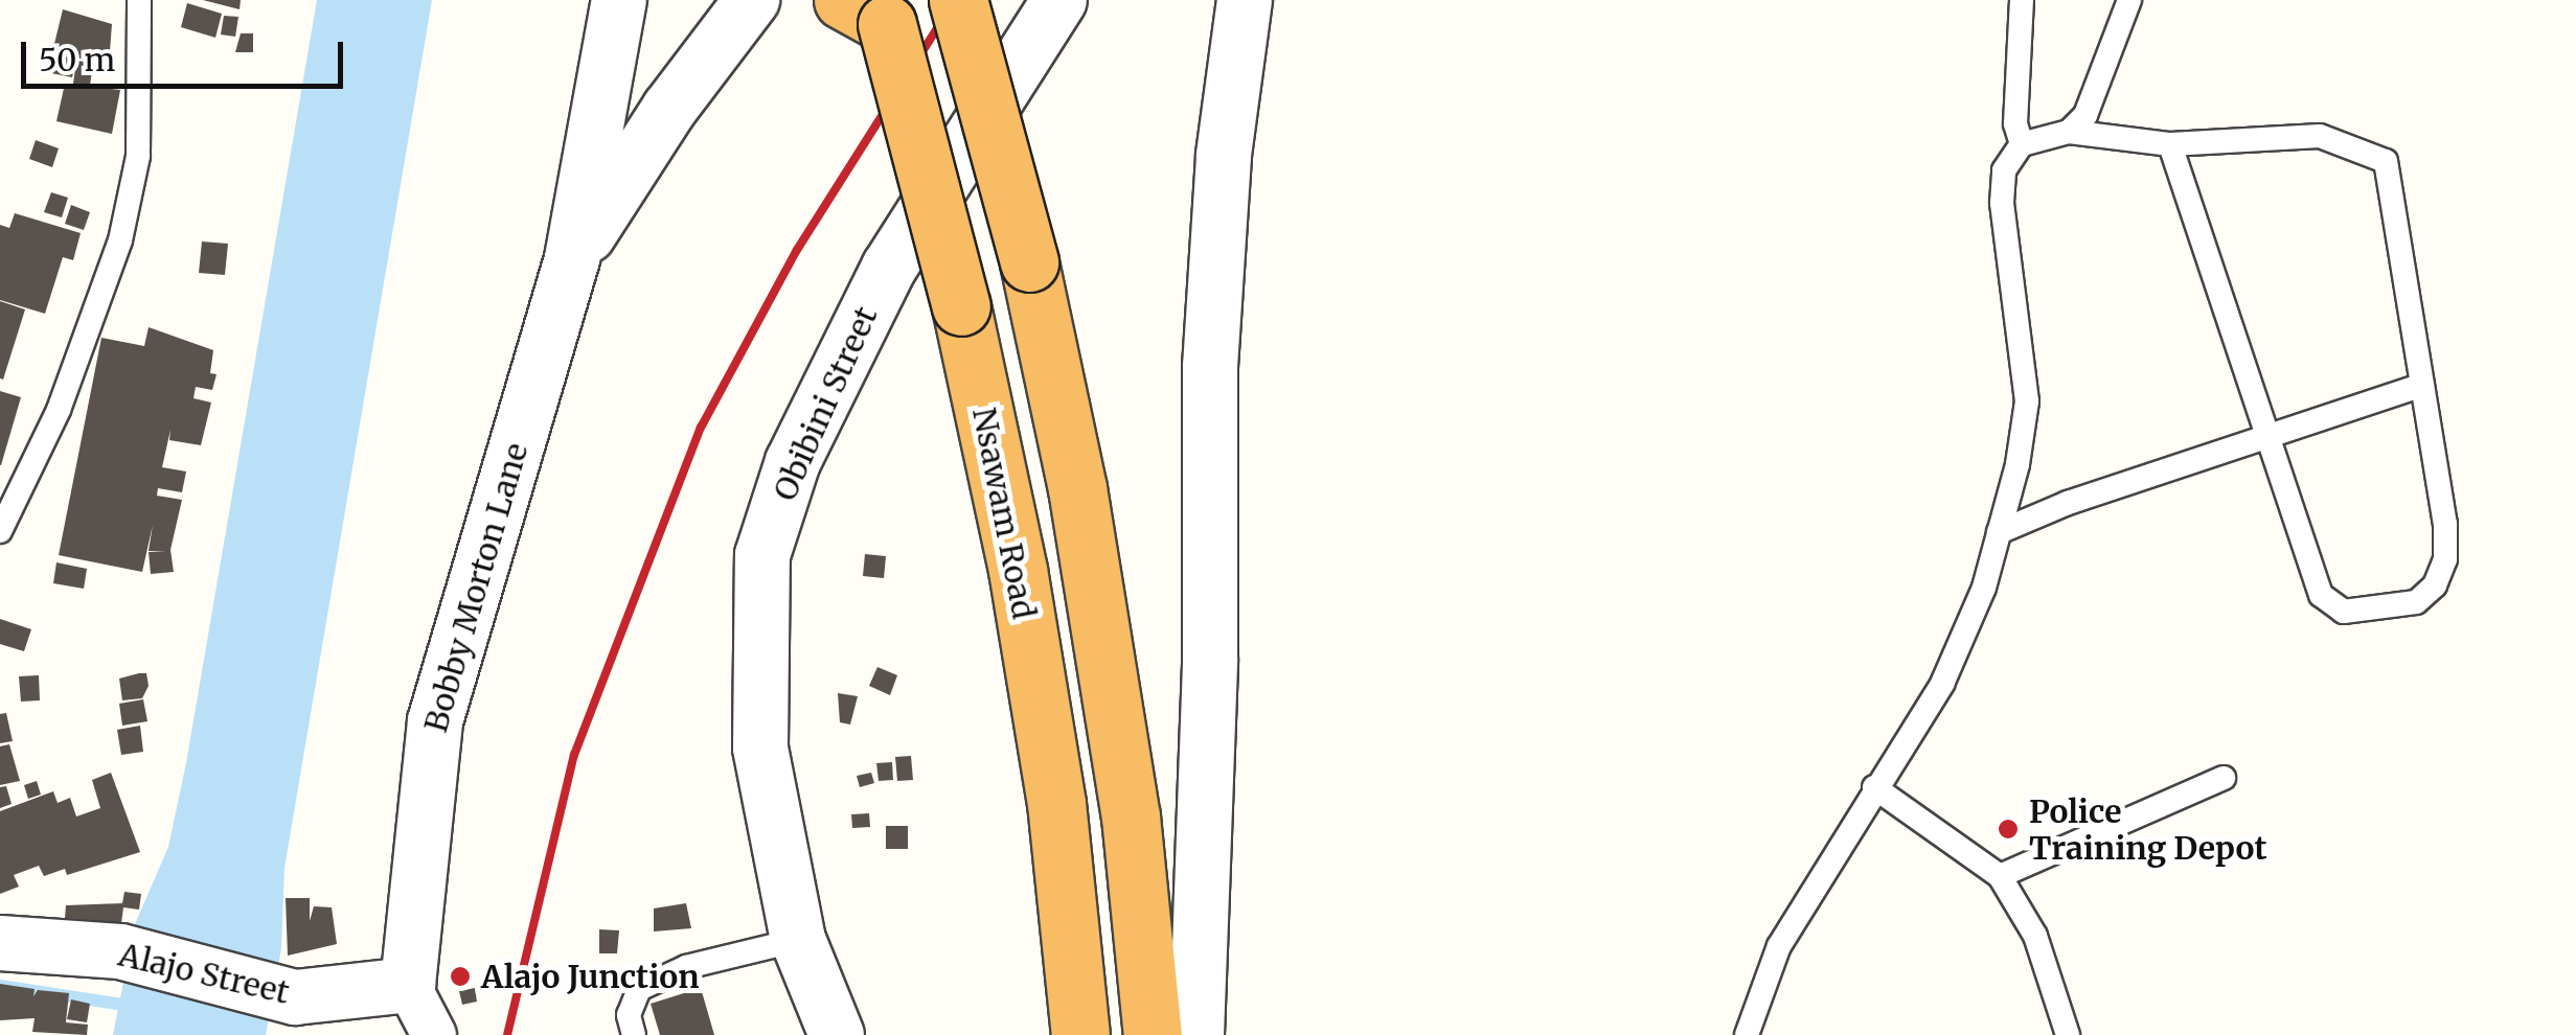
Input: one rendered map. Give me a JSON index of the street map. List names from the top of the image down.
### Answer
{
  "streets": {
    "highway": ["Nsawam Road"],
    "street": ["Obibini Street", "Bobby Morton Lane", "Alajo Street"]
  },
  "crossings": [
    ["Bobby Morton Lane", "Alajo Street"]
  ],
  "places": ["Police Training Depot", "Alajo Junction"],
  "scale_bar": "50 m"
}
